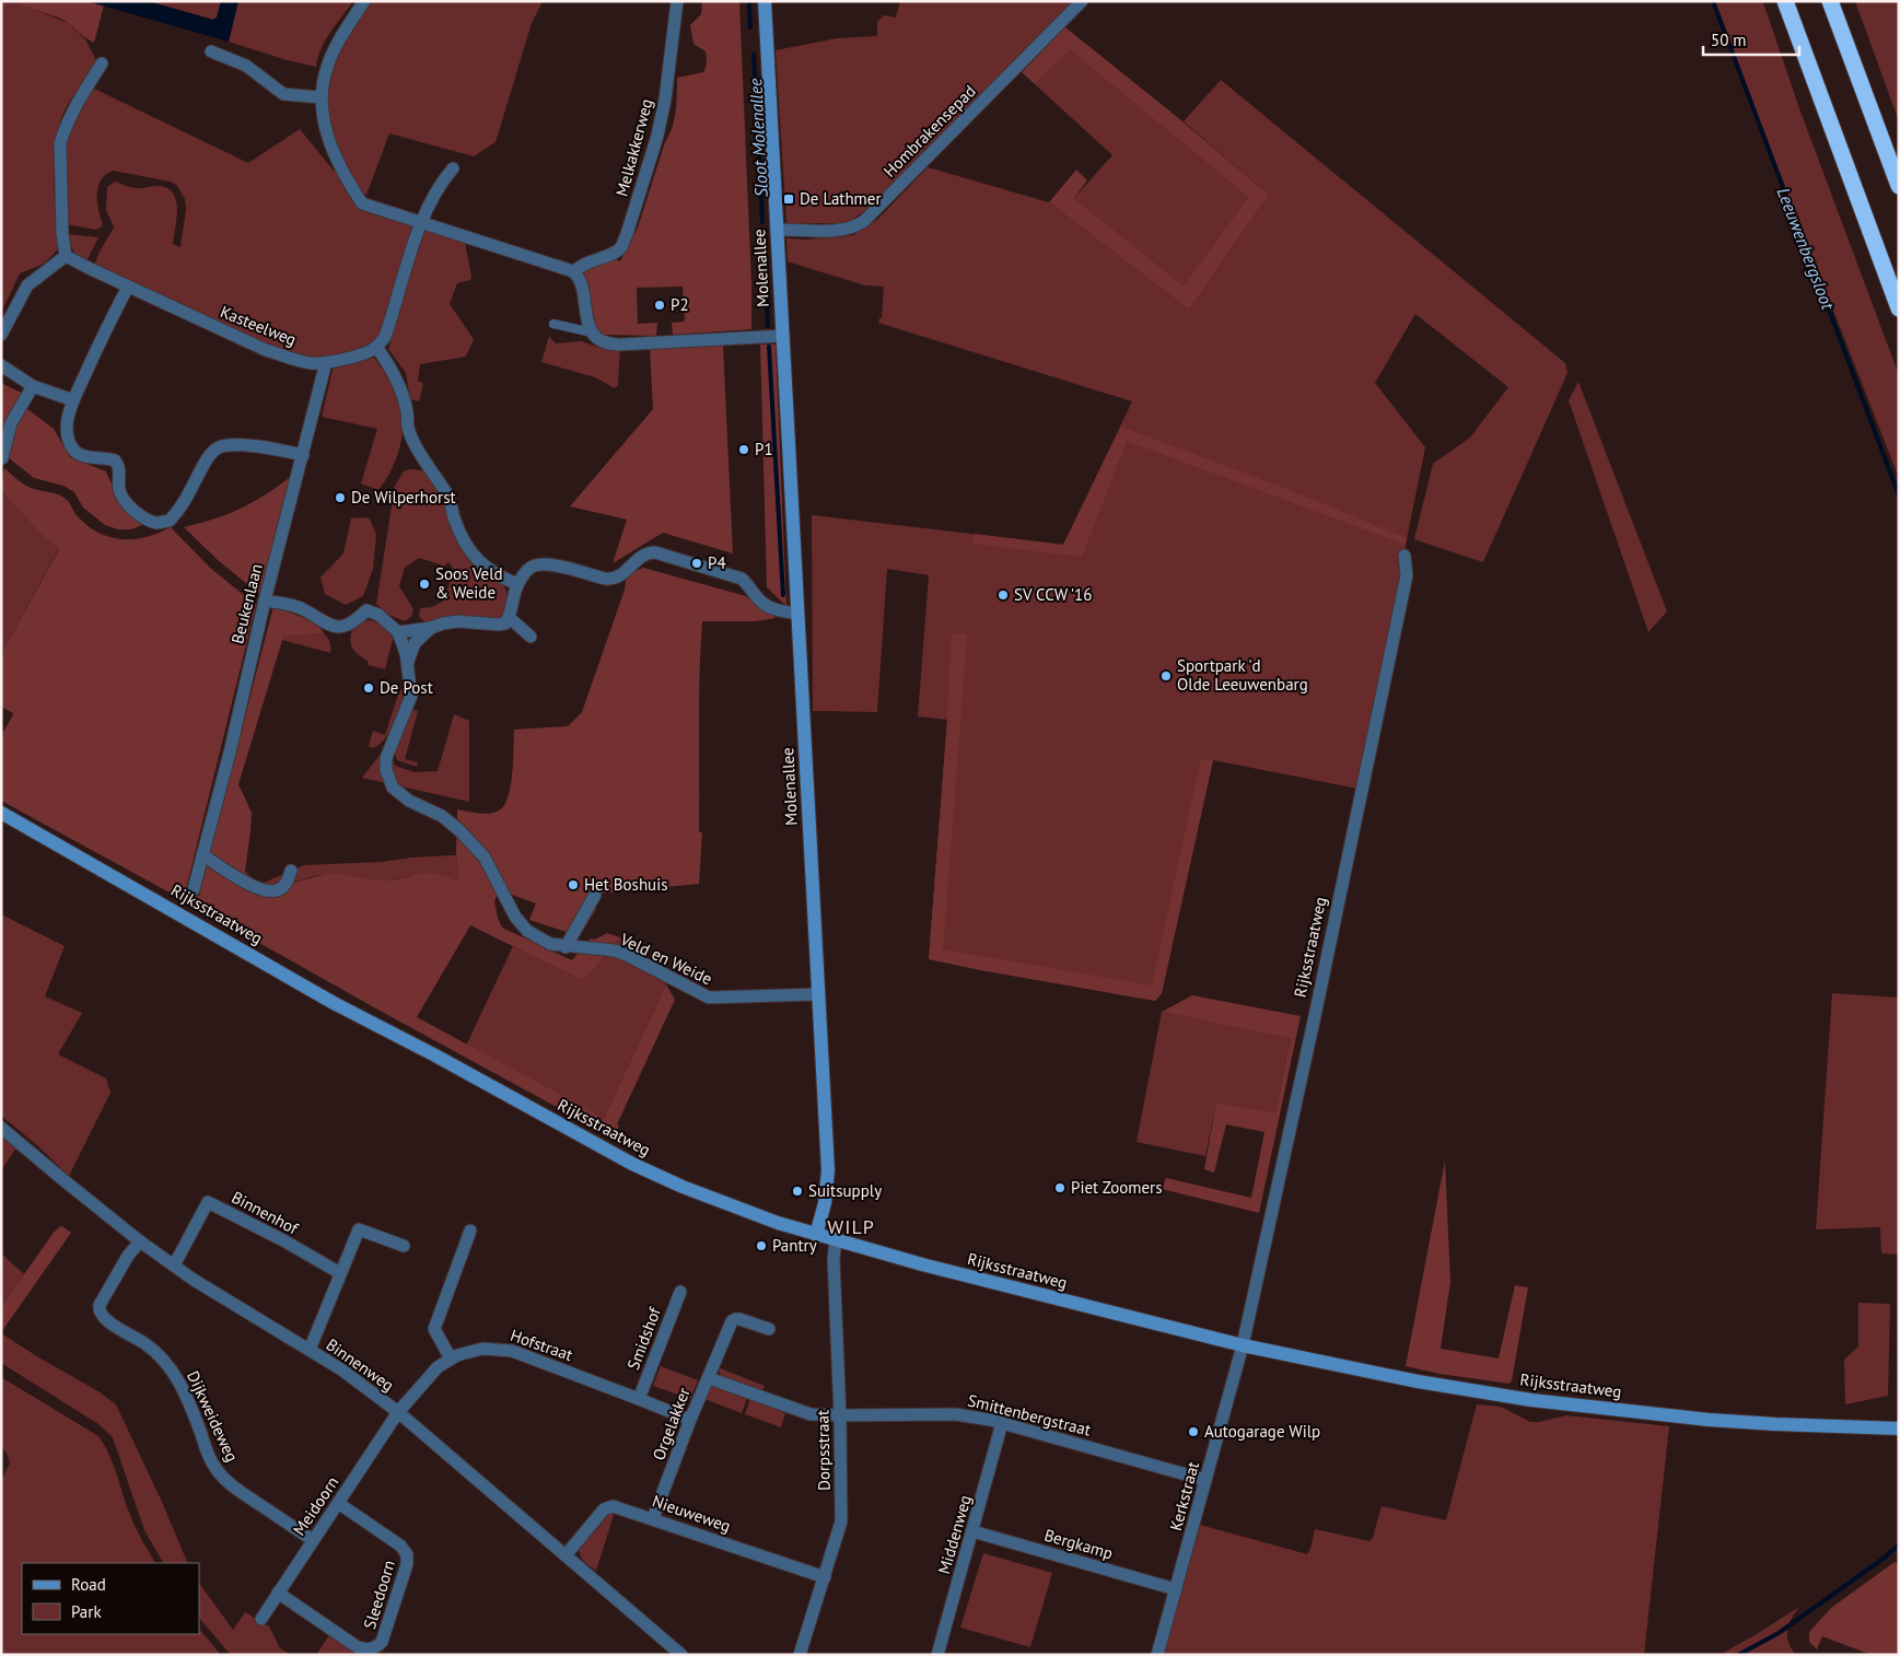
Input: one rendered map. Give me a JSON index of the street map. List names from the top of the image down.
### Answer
{
  "streets": {
    "main road": ["Molenallee", "Rijksstraatweg"],
    "street": [
      "Hombrakensepad",
      "Melkakkerweg",
      "Kasteelweg",
      "Beukenlaan",
      "Veld en Weide",
      "Binnenhof",
      "Smidshof",
      "Hofstraat",
      "Binnenweg",
      "Smittenbergstraat",
      "Dijkweideweg",
      "Orgelakker",
      "Dorpsstraat",
      "Kerkstraat",
      "Meidoorn",
      "Nieuweweg",
      "Middenweg",
      "Bergkamp",
      "Sleedoorn"
    ]
  },
  "crossings": [
    ["Hombrakensepad", "Molenallee"],
    ["Molenallee", "Rijksstraatweg"],
    ["Molenallee", "Veld en Weide"],
    ["Kasteelweg", "Beukenlaan"],
    ["Rijksstraatweg", "Dorpsstraat"],
    ["Rijksstraatweg", "Kerkstraat"],
    ["Binnenhof", "Binnenweg"],
    ["Smidshof", "Hofstraat"],
    ["Hofstraat", "Binnenweg"],
    ["Hofstraat", "Orgelakker"],
    ["Hofstraat", "Meidoorn"],
    ["Binnenweg", "Dijkweideweg"],
    ["Binnenweg", "Meidoorn"],
    ["Binnenweg", "Nieuweweg"],
    ["Smittenbergstraat", "Orgelakker"],
    ["Smittenbergstraat", "Dorpsstraat"],
    ["Smittenbergstraat", "Kerkstraat"],
    ["Smittenbergstraat", "Middenweg"],
    ["Dijkweideweg", "Meidoorn"],
    ["Orgelakker", "Dorpsstraat"],
    ["Orgelakker", "Nieuweweg"],
    ["Dorpsstraat", "Nieuweweg"],
    ["Kerkstraat", "Bergkamp"],
    ["Meidoorn", "Sleedoorn"],
    ["Middenweg", "Bergkamp"]
  ],
  "districts": ["WILP"],
  "water": ["Sloot Molenallee", "Leeuwenbergsloot"],
  "places": {
    "transit": ["De Lathmer"],
    "other": [
      "P2",
      "P1",
      "De Wilperhorst",
      "P4",
      "Soos Veld & Weide",
      "SV CCW '16",
      "Sportpark 'd Olde Leeuwenbarg",
      "De Post",
      "Het Boshuis",
      "Piet Zoomers",
      "Suitsupply",
      "Pantry",
      "Autogarage Wilp"
    ]
  },
  "legend": ["Road", "Park"],
  "scale_bar": "50 m"
}
